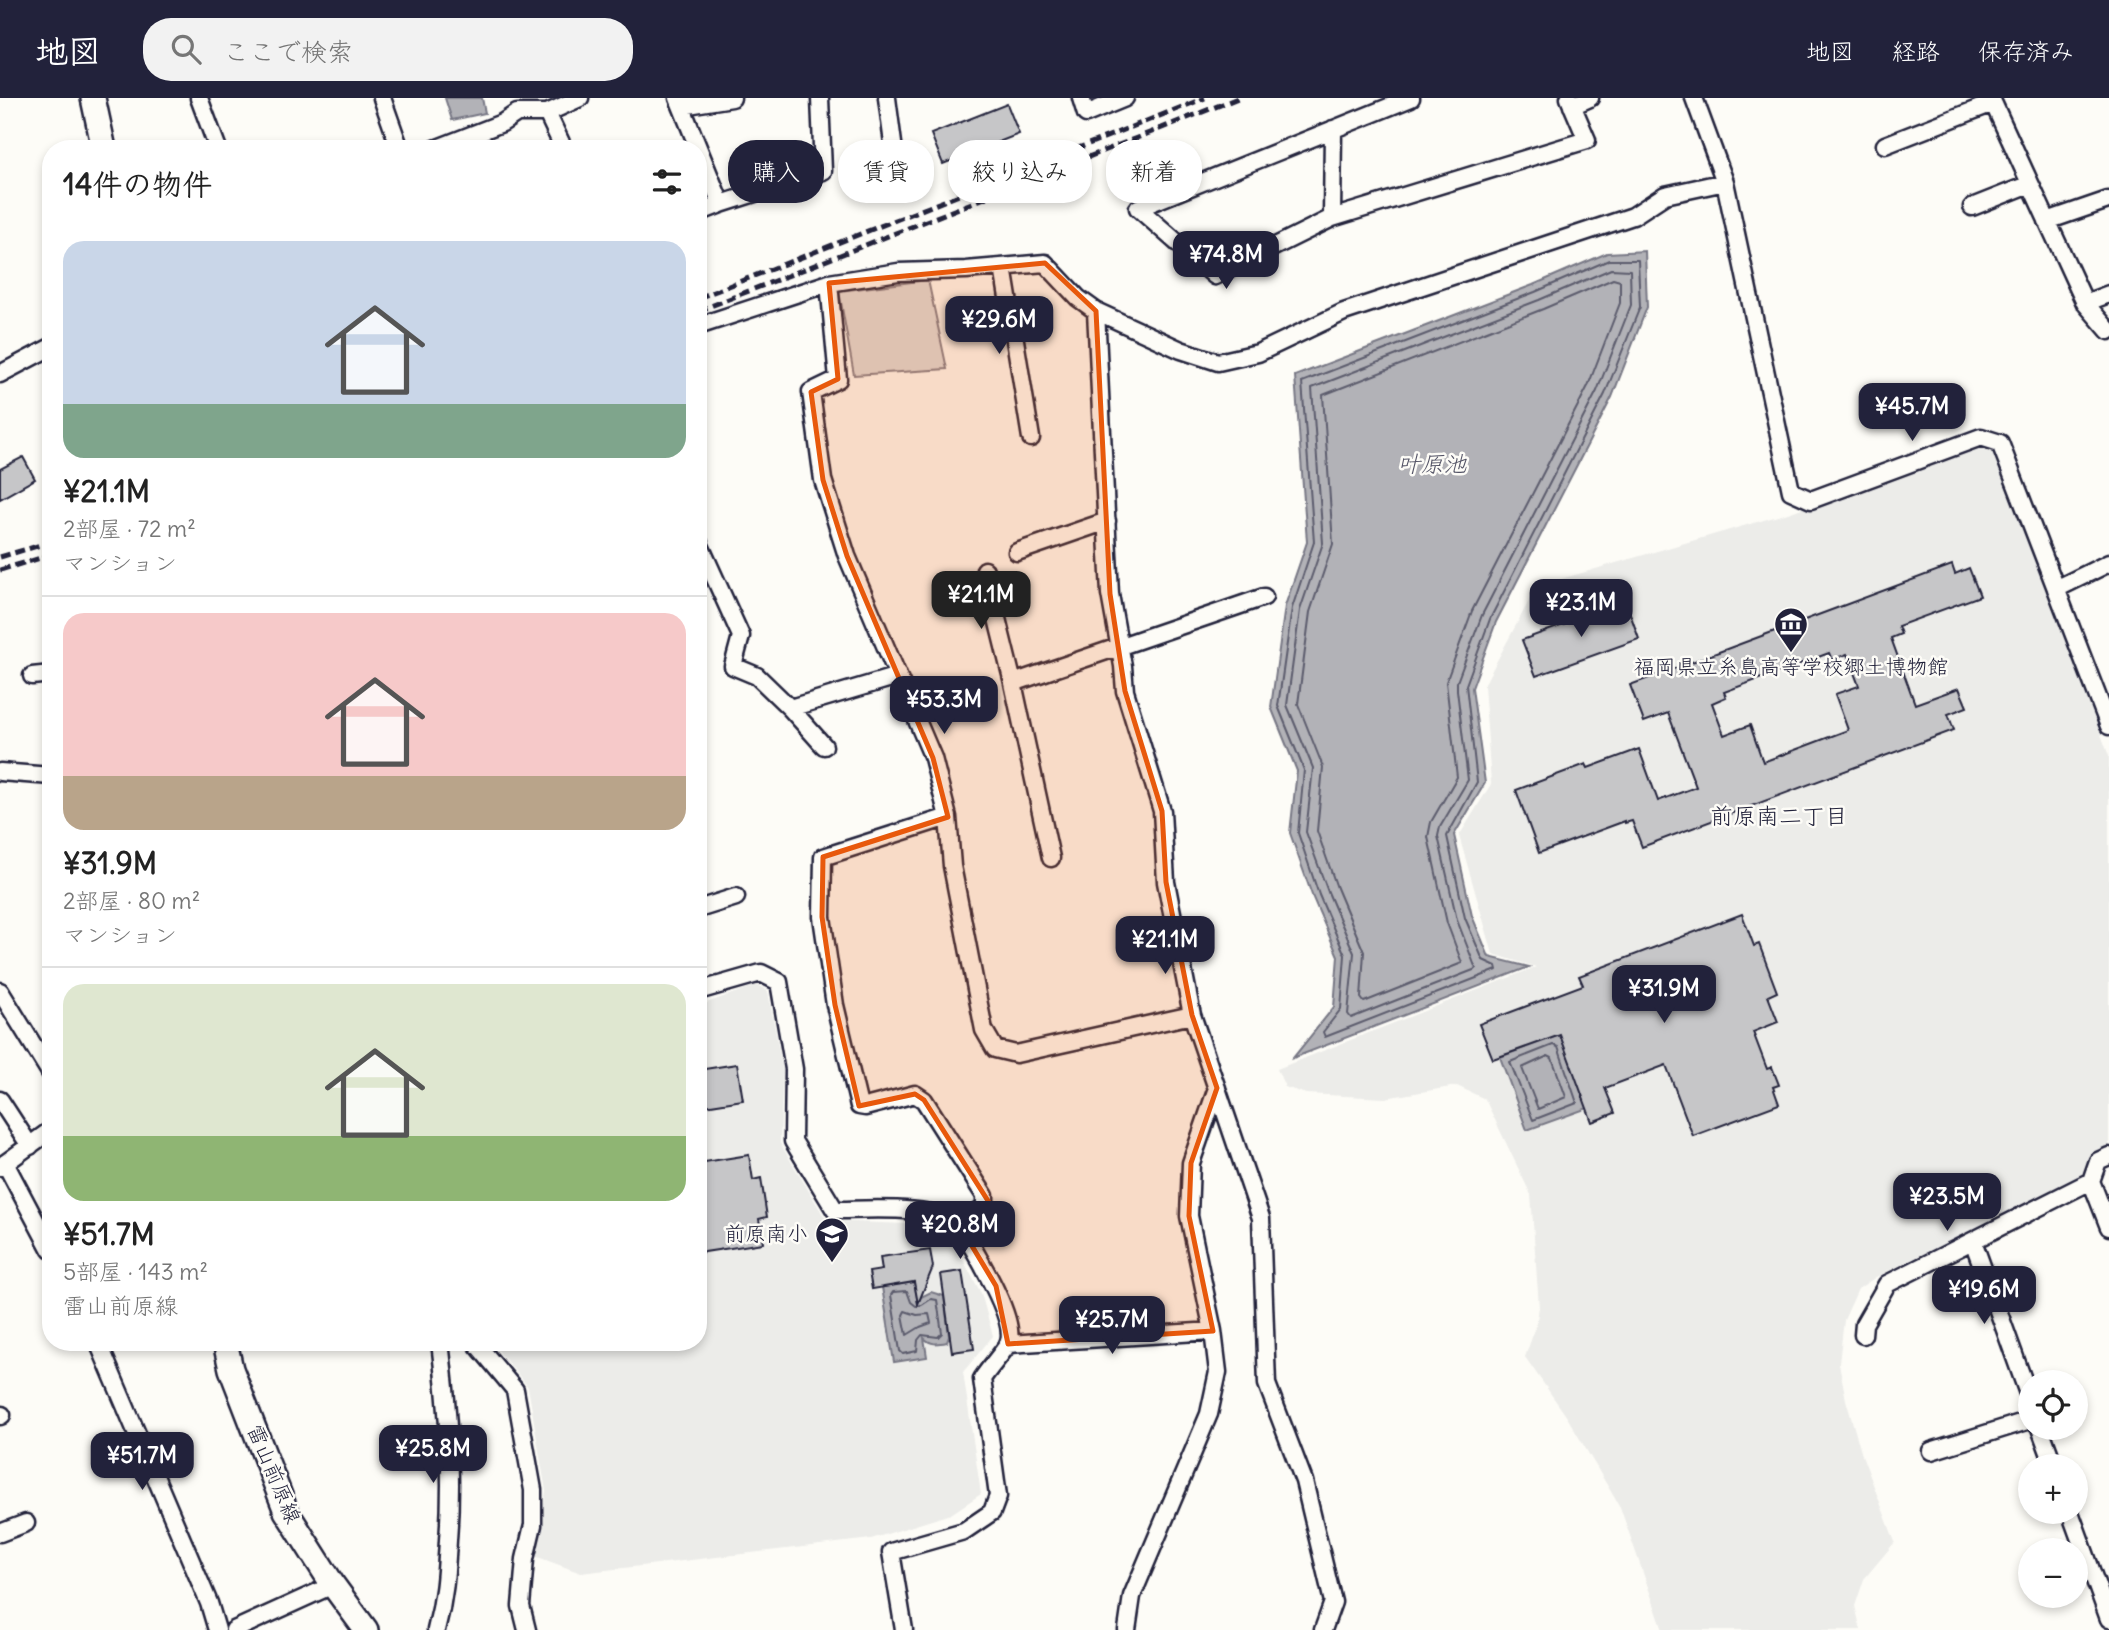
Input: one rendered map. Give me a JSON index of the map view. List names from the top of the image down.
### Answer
{
  "streets": {
    "main road": ["雷山前原線"]
  },
  "districts": ["前原南二丁目"],
  "water": ["叶原池"],
  "places": {
    "museum": ["福岡県立糸島高等学校郷土博物館"],
    "school or university": ["前原南小"]
  },
  "page": {
    "header": "地図",
    "search": "ここで検索",
    "nav": ["地図", "経路", "保存済み"],
    "chip": [
      "購入",
      "賃貸",
      "絞り込み",
      "新着"
    ],
    "heading": "14件の物件",
    "list": [
      {
        "name": "¥21.1M",
        "note": "2部屋 · 72 m² · マンション"
      },
      {
        "name": "¥31.9M",
        "note": "2部屋 · 80 m² · マンション"
      },
      {
        "name": "¥51.7M",
        "note": "5部屋 · 143 m² · 雷山前原線"
      }
    ],
    "price": [
      "¥74.8M",
      "¥29.6M",
      "¥45.7M",
      "¥21.1M",
      "¥23.1M",
      "¥53.3M",
      "¥21.1M",
      "¥31.9M",
      "¥23.5M",
      "¥20.8M",
      "¥19.6M",
      "¥25.7M",
      "¥25.8M",
      "¥51.7M"
    ],
    "map_buttons": ["+", "−"]
  }
}
